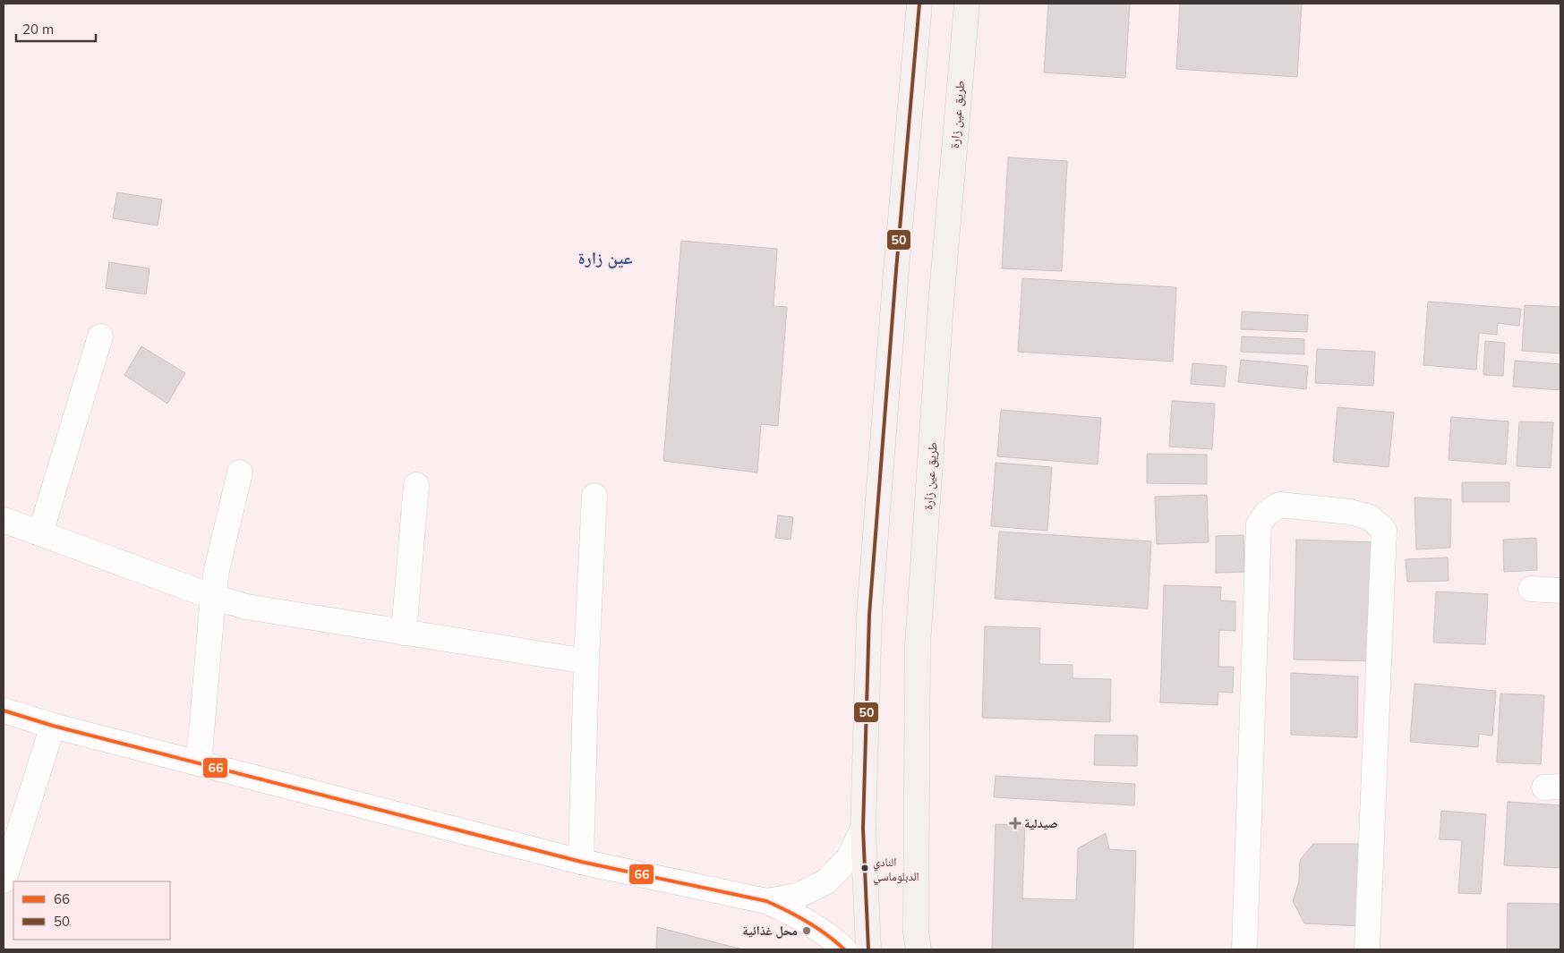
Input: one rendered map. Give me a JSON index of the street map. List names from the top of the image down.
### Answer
{
  "streets": {
    "main road": ["طريق عين زارة"]
  },
  "districts": ["عين زارة"],
  "places": {
    "health": ["صيدلية"],
    "other": ["النادي الدبلوماسي", "محل غذائية"]
  },
  "lines": ["transit line 50", "transit line 66"],
  "legend": ["66", "50"],
  "scale_bar": "20 m"
}
